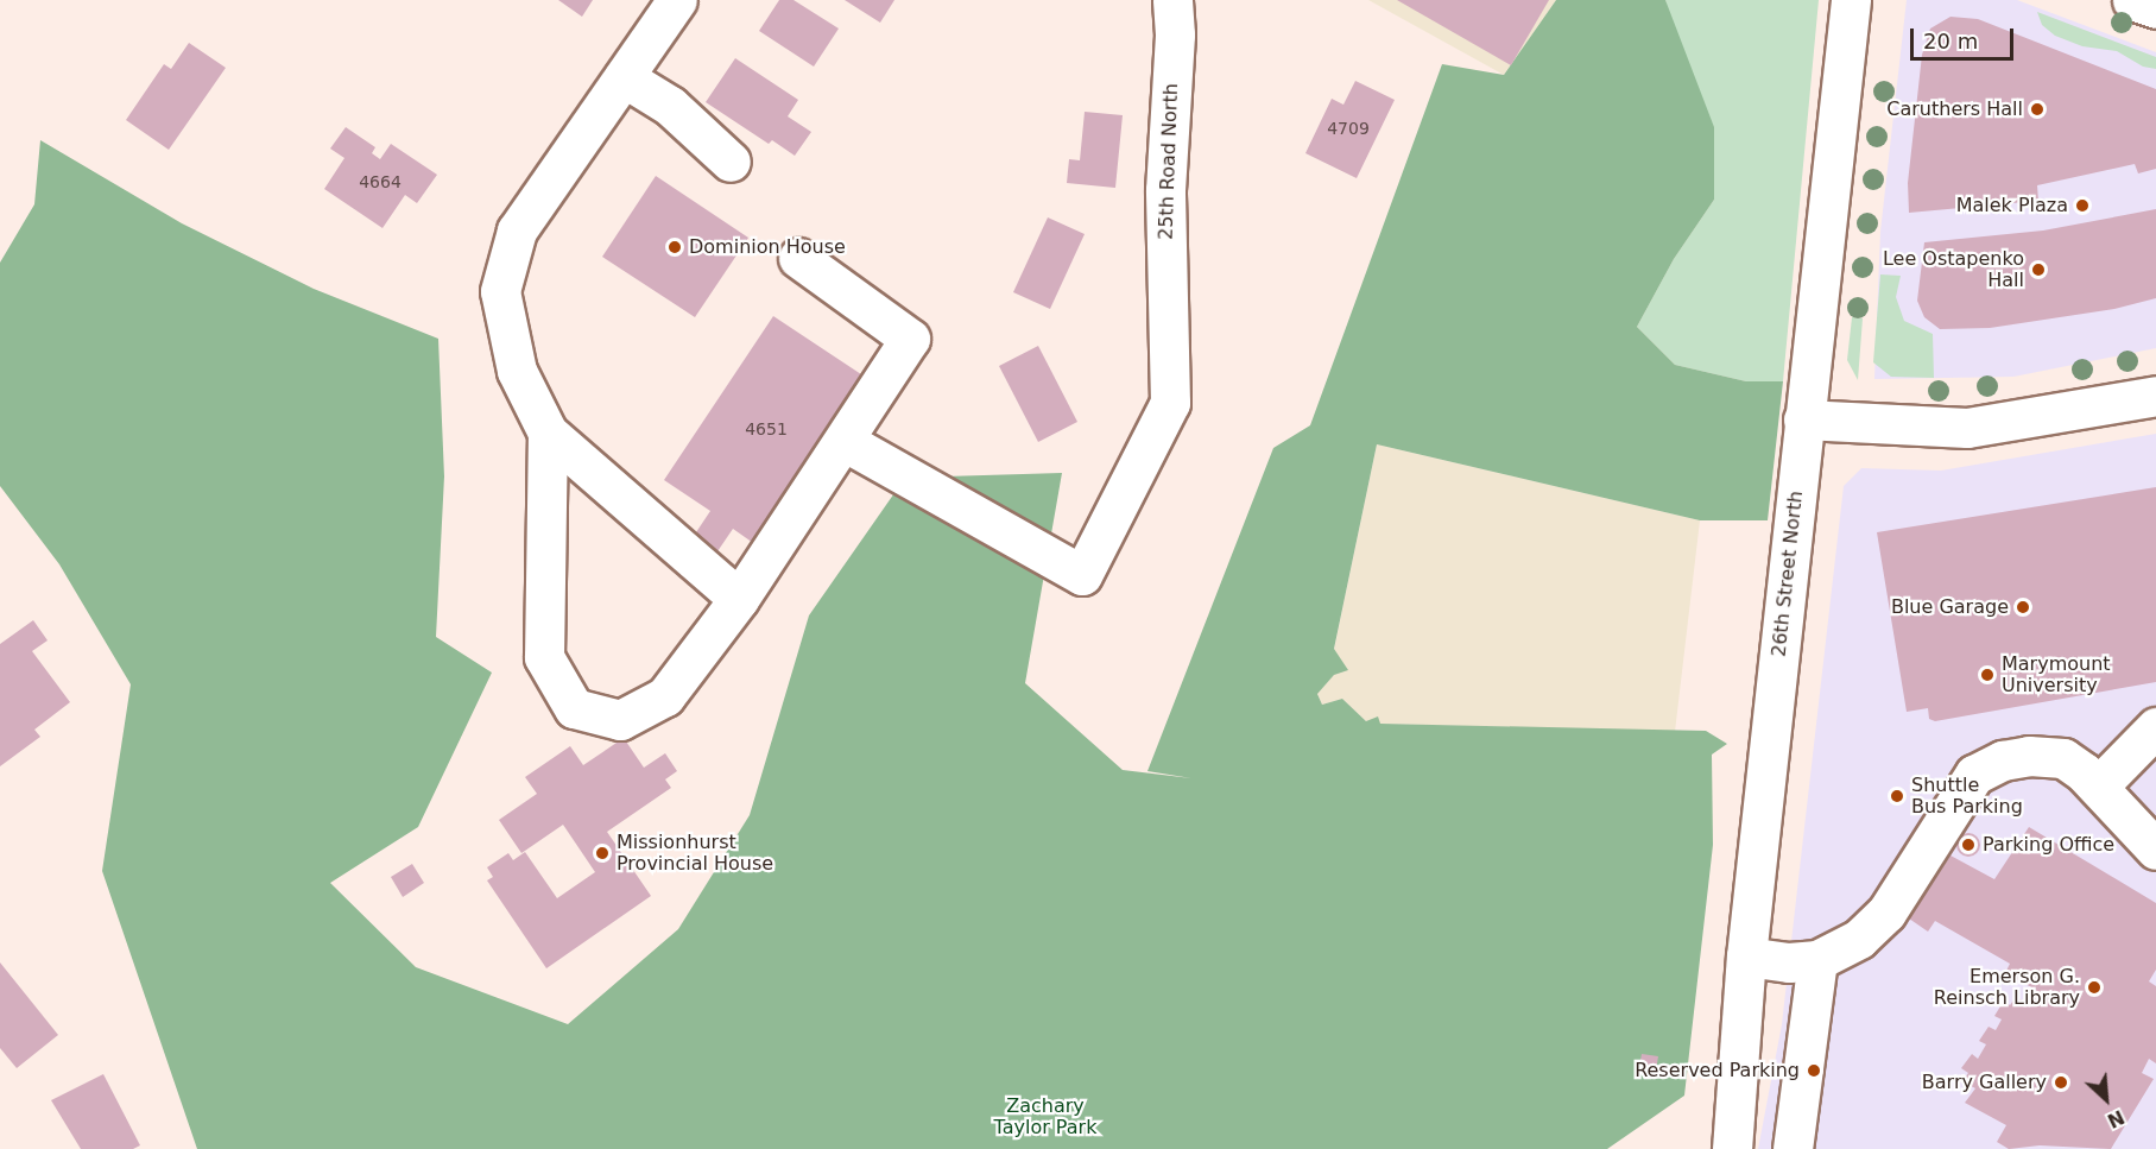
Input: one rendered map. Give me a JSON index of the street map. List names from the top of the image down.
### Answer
{
  "streets": {
    "street": ["25th Road North", "26th Street North"]
  },
  "parks": ["Zachary Taylor Park"],
  "places": [
    "Caruthers Hall",
    "Malek Plaza",
    "Dominion House",
    "Lee Ostapenko Hall",
    "Blue Garage",
    "Marymount University",
    "Shuttle Bus Parking",
    "Parking Office",
    "Missionhurst Provincial House",
    "Emerson G. Reinsch Library",
    "Reserved Parking",
    "Barry Gallery"
  ],
  "house_numbers": ["4709", "4664", "4651"],
  "scale_bar": "20 m",
  "north": "bottom right"
}
